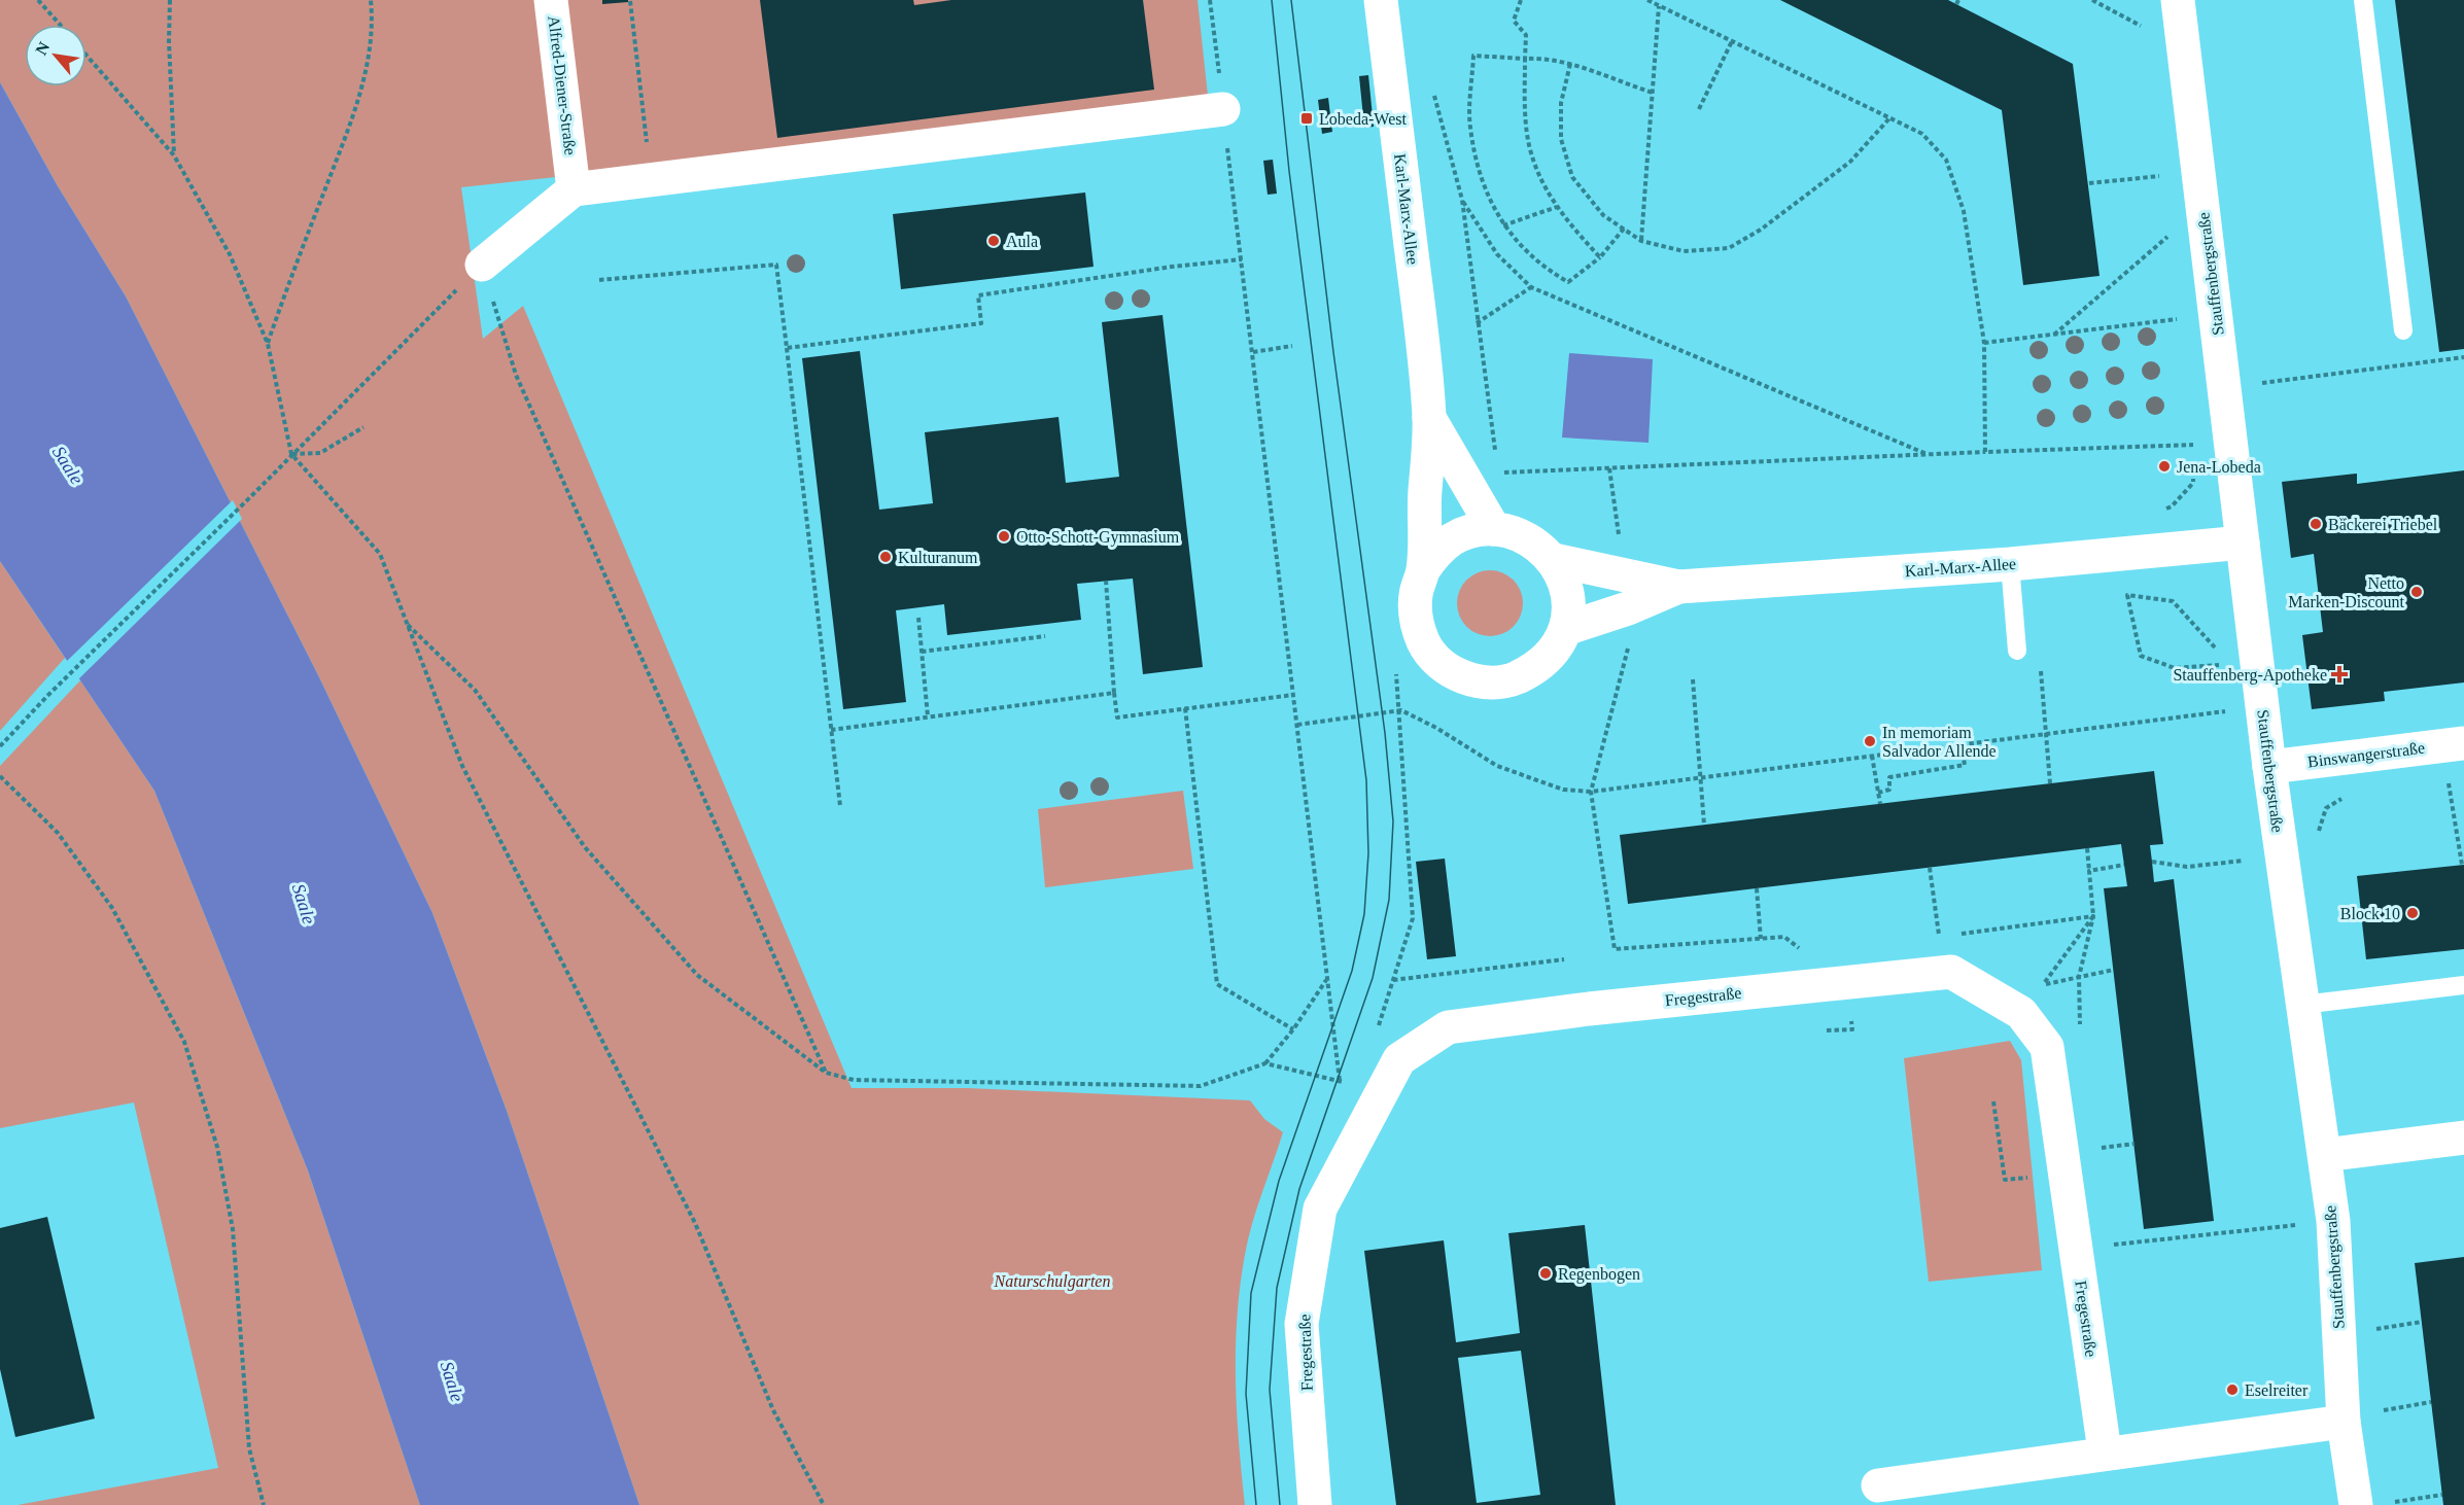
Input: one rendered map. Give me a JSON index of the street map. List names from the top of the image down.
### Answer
{
  "streets": {
    "street": [
      "Alfred-Diener-Straße",
      "Karl-Marx-Allee",
      "Stauffenbergstraße",
      "Binswangerstraße",
      "Fregestraße"
    ]
  },
  "crossings": [
    ["Karl-Marx-Allee", "Stauffenbergstraße"],
    ["Stauffenbergstraße", "Binswangerstraße"]
  ],
  "water": ["Saale"],
  "parks": ["Naturschulgarten"],
  "places": {
    "transit": ["Lobeda-West"],
    "other": [
      "Aula",
      "Jena-Lobeda",
      "Bäckerei Triebel",
      "Otto-Schott-Gymnasium",
      "Kulturanum",
      "Netto Marken-Discount",
      "In memoriam Salvador Allende",
      "Block 10",
      "Regenbogen",
      "Eselreiter"
    ],
    "health": ["Stauffenberg-Apotheke"]
  },
  "north": "top left"
}
